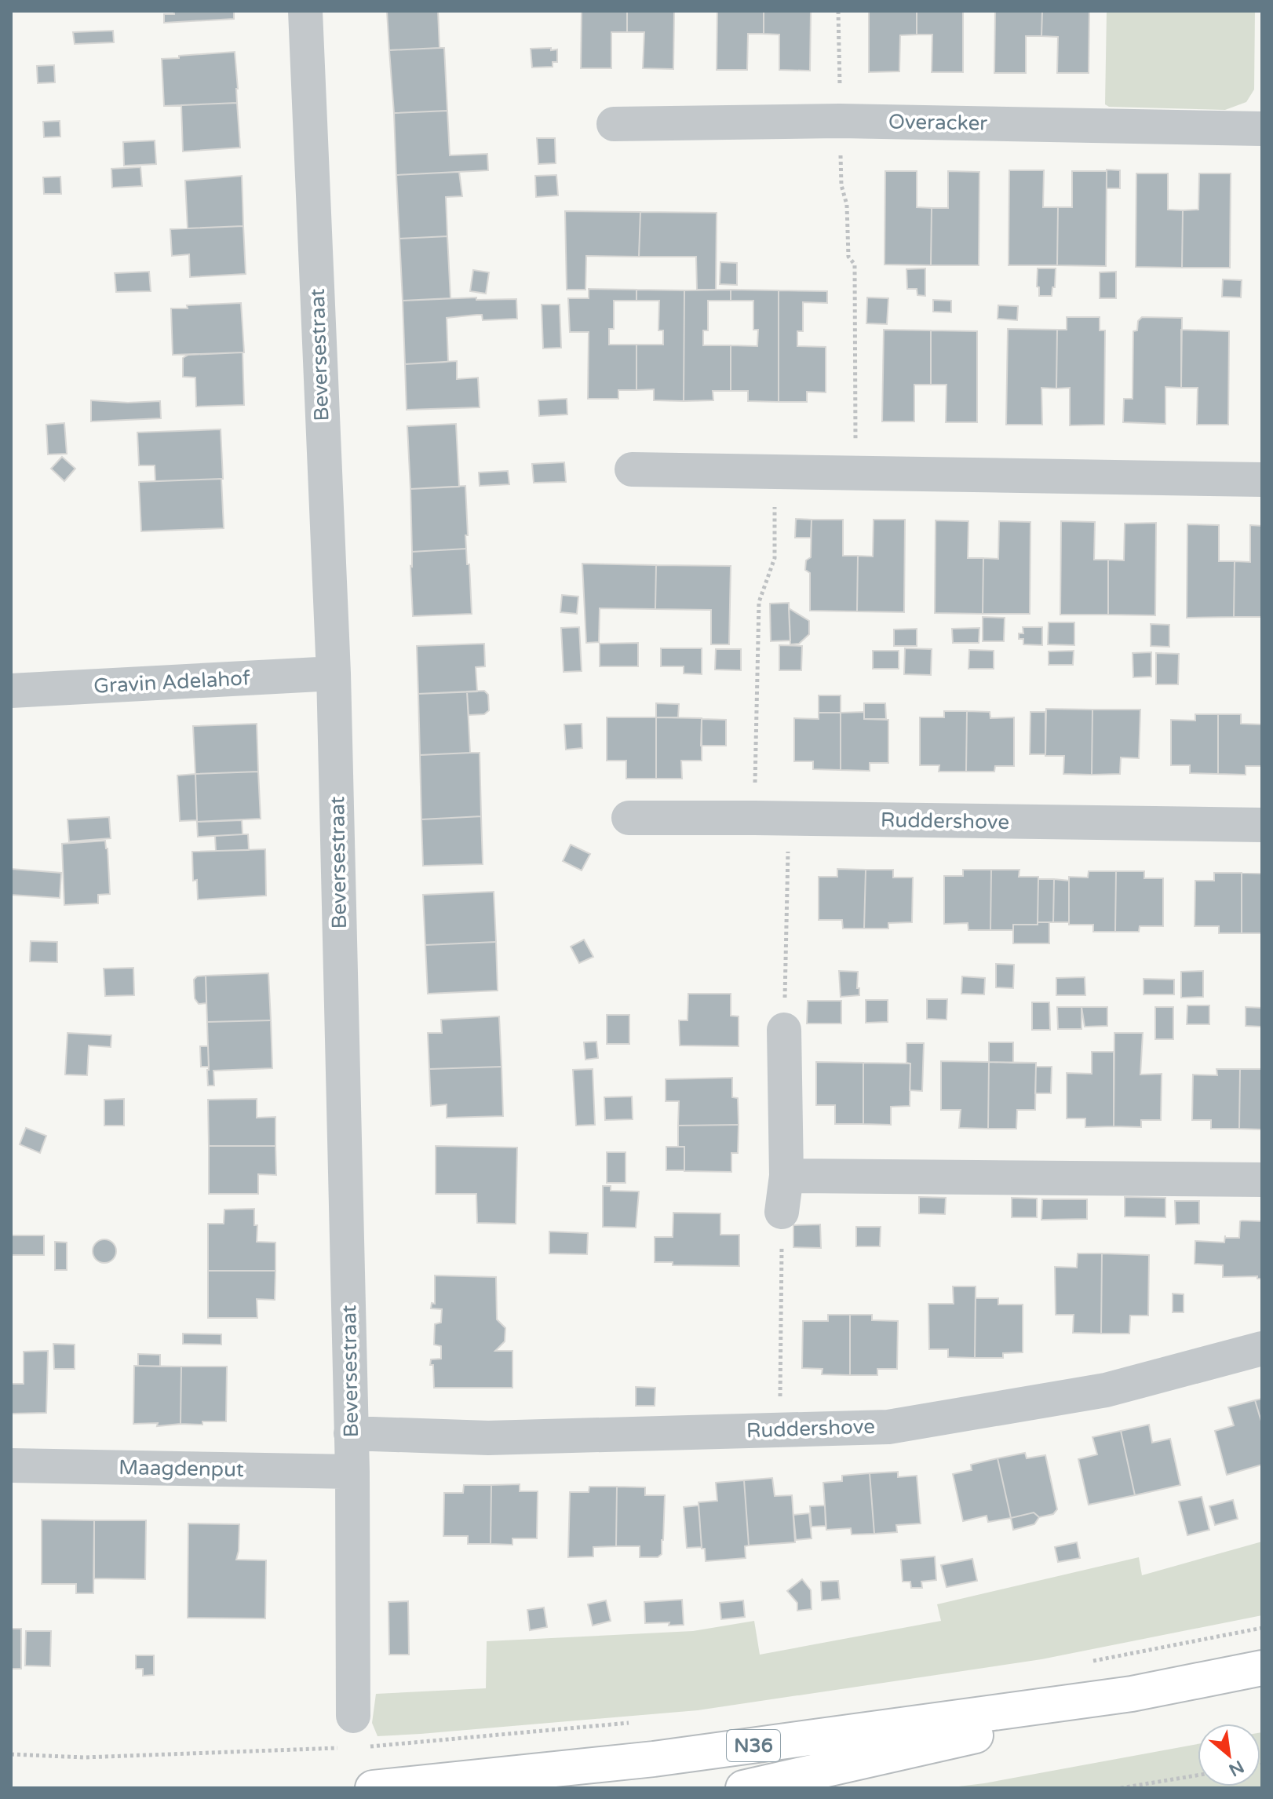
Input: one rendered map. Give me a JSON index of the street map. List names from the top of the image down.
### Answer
{
  "streets": {
    "main road": ["N36"],
    "street": [
      "Overacker",
      "Beversestraat",
      "Gravin Adelahof",
      "Ruddershove",
      "Maagdenput"
    ]
  },
  "crossings": [
    ["Beversestraat", "Gravin Adelahof"],
    ["Beversestraat", "Ruddershove"],
    ["Beversestraat", "Maagdenput"]
  ],
  "north": "bottom right"
}
